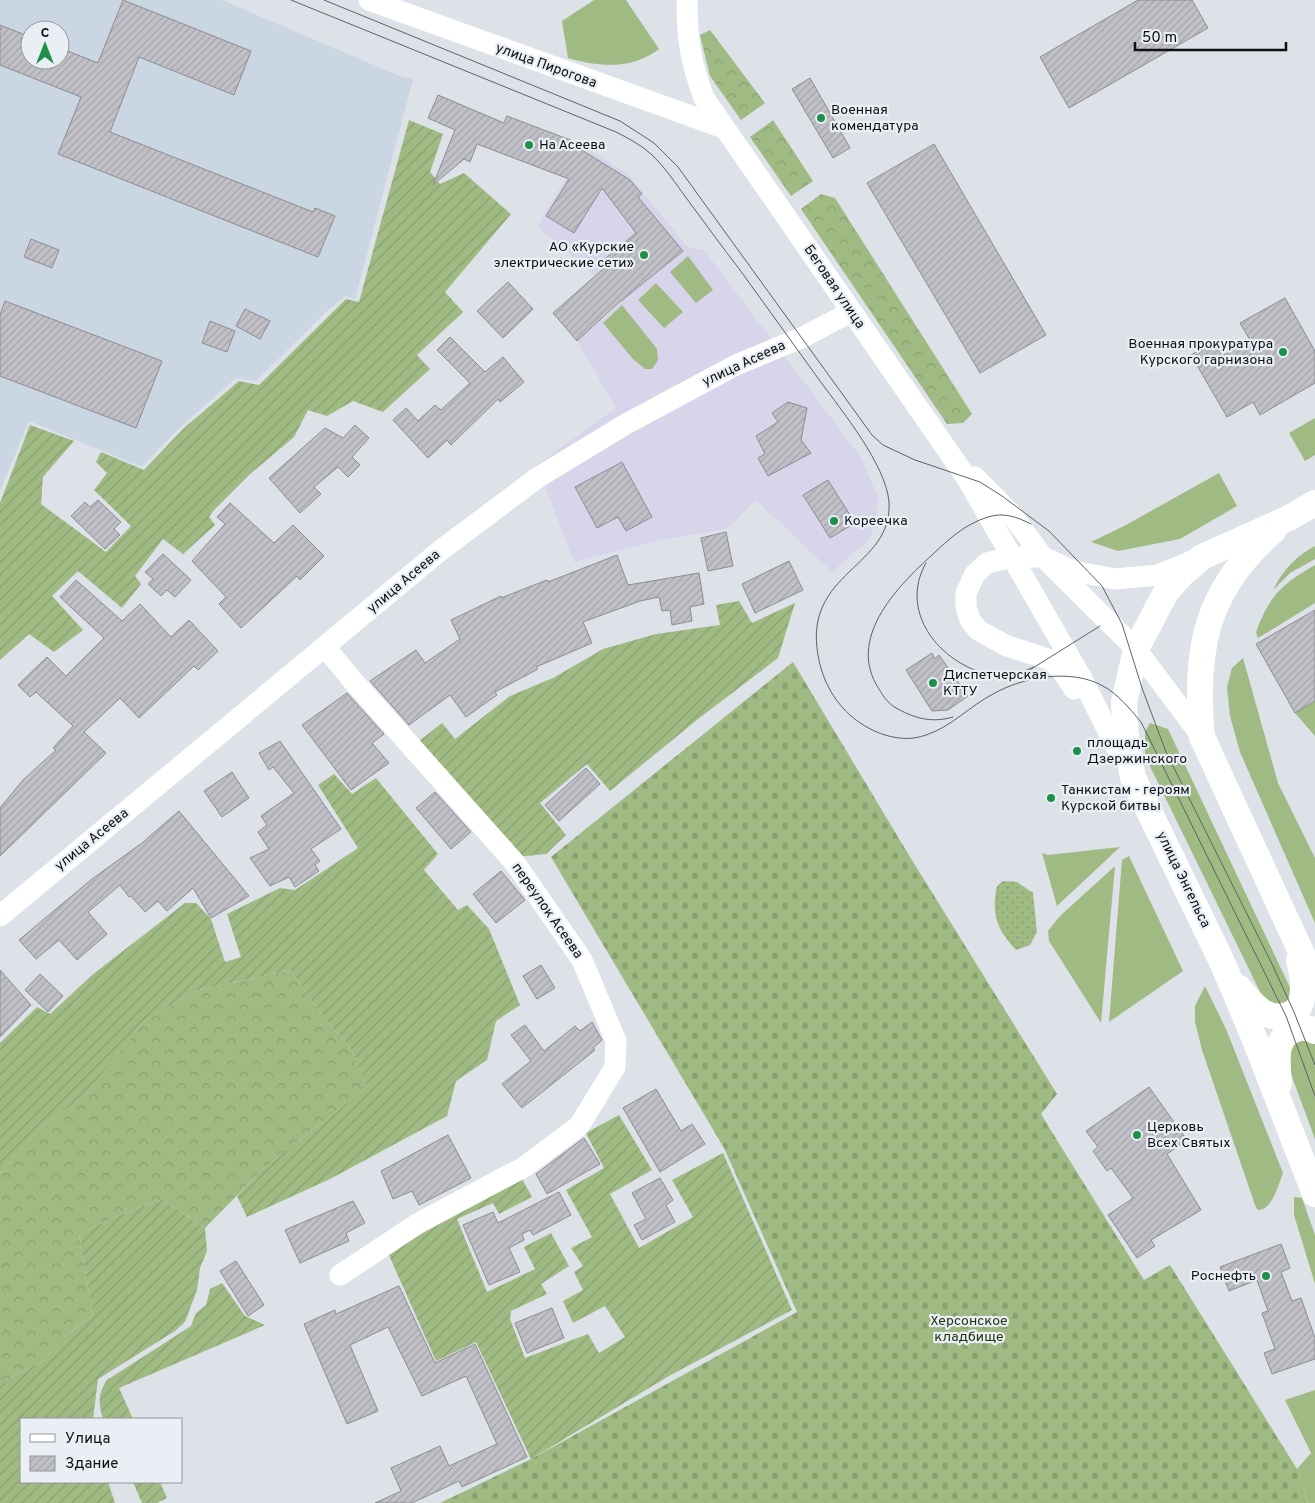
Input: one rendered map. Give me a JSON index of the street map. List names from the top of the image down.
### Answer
{
  "streets": {
    "main road": ["улица Энгельса"],
    "street": [
      "улица Пирогова",
      "Беговая улица",
      "улица Асеева",
      "переулок Асеева"
    ]
  },
  "crossings": [
    ["улица Пирогова", "Беговая улица"],
    ["Беговая улица", "улица Асеева"],
    ["улица Асеева", "переулок Асеева"]
  ],
  "parks": ["Херсонское кладбище"],
  "places": [
    "Военная комендатура",
    "На Асеева",
    "АО «Курские электрические сети»",
    "Военная прокуратура Курского гарнизона",
    "Кореечка",
    "Диспетчерская КТТУ",
    "площадь Дзержинского",
    "Танкистам - героям Курской битвы",
    "Церковь Всех Святых",
    "Роснефть"
  ],
  "legend": ["Улица", "Здание"],
  "scale_bar": "50 m",
  "north": "top"
}
